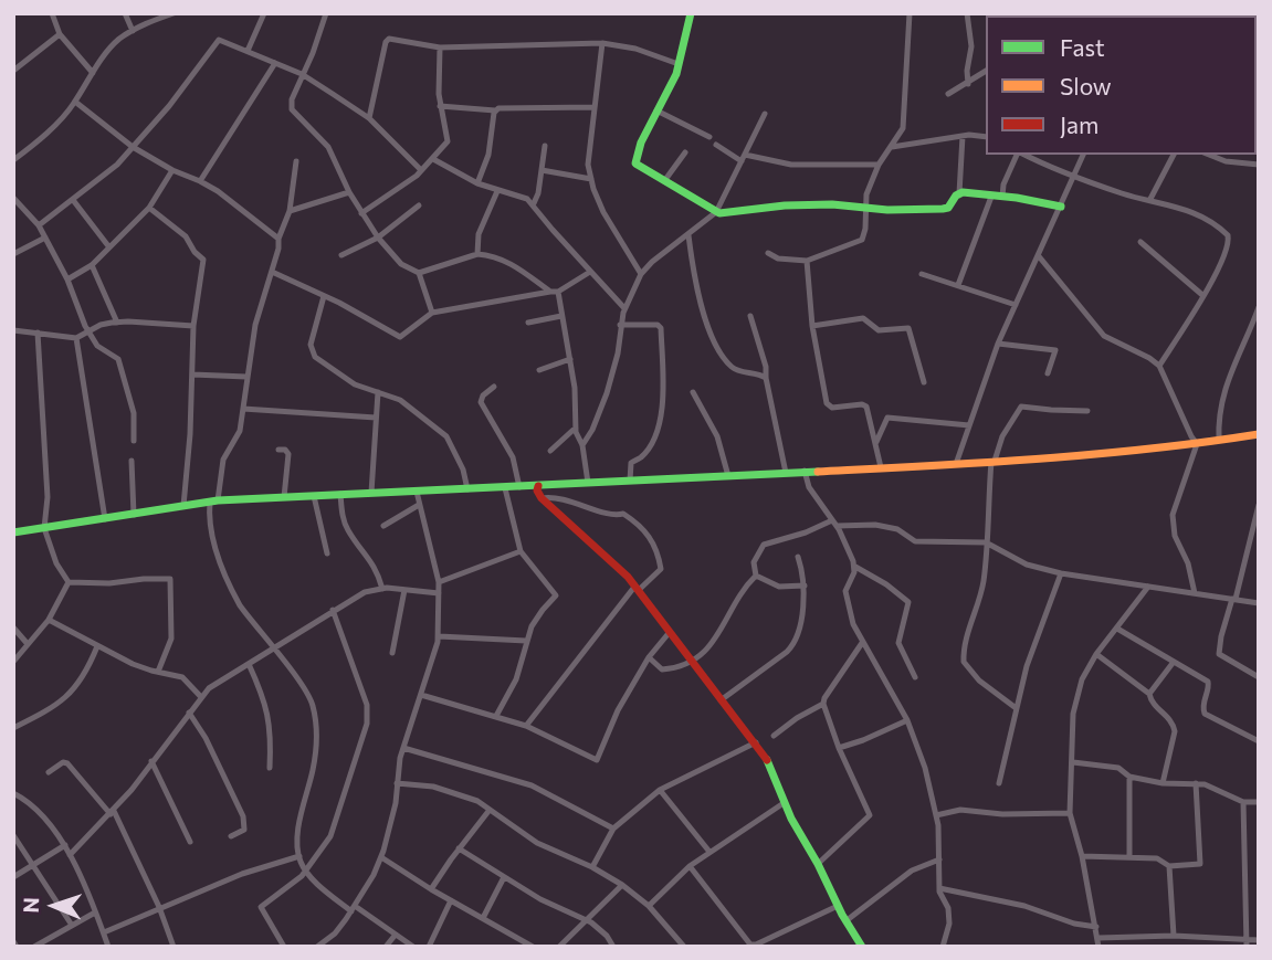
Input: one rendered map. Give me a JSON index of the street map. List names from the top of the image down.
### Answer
{
  "legend": ["Fast", "Slow", "Jam"],
  "north": "left"
}
